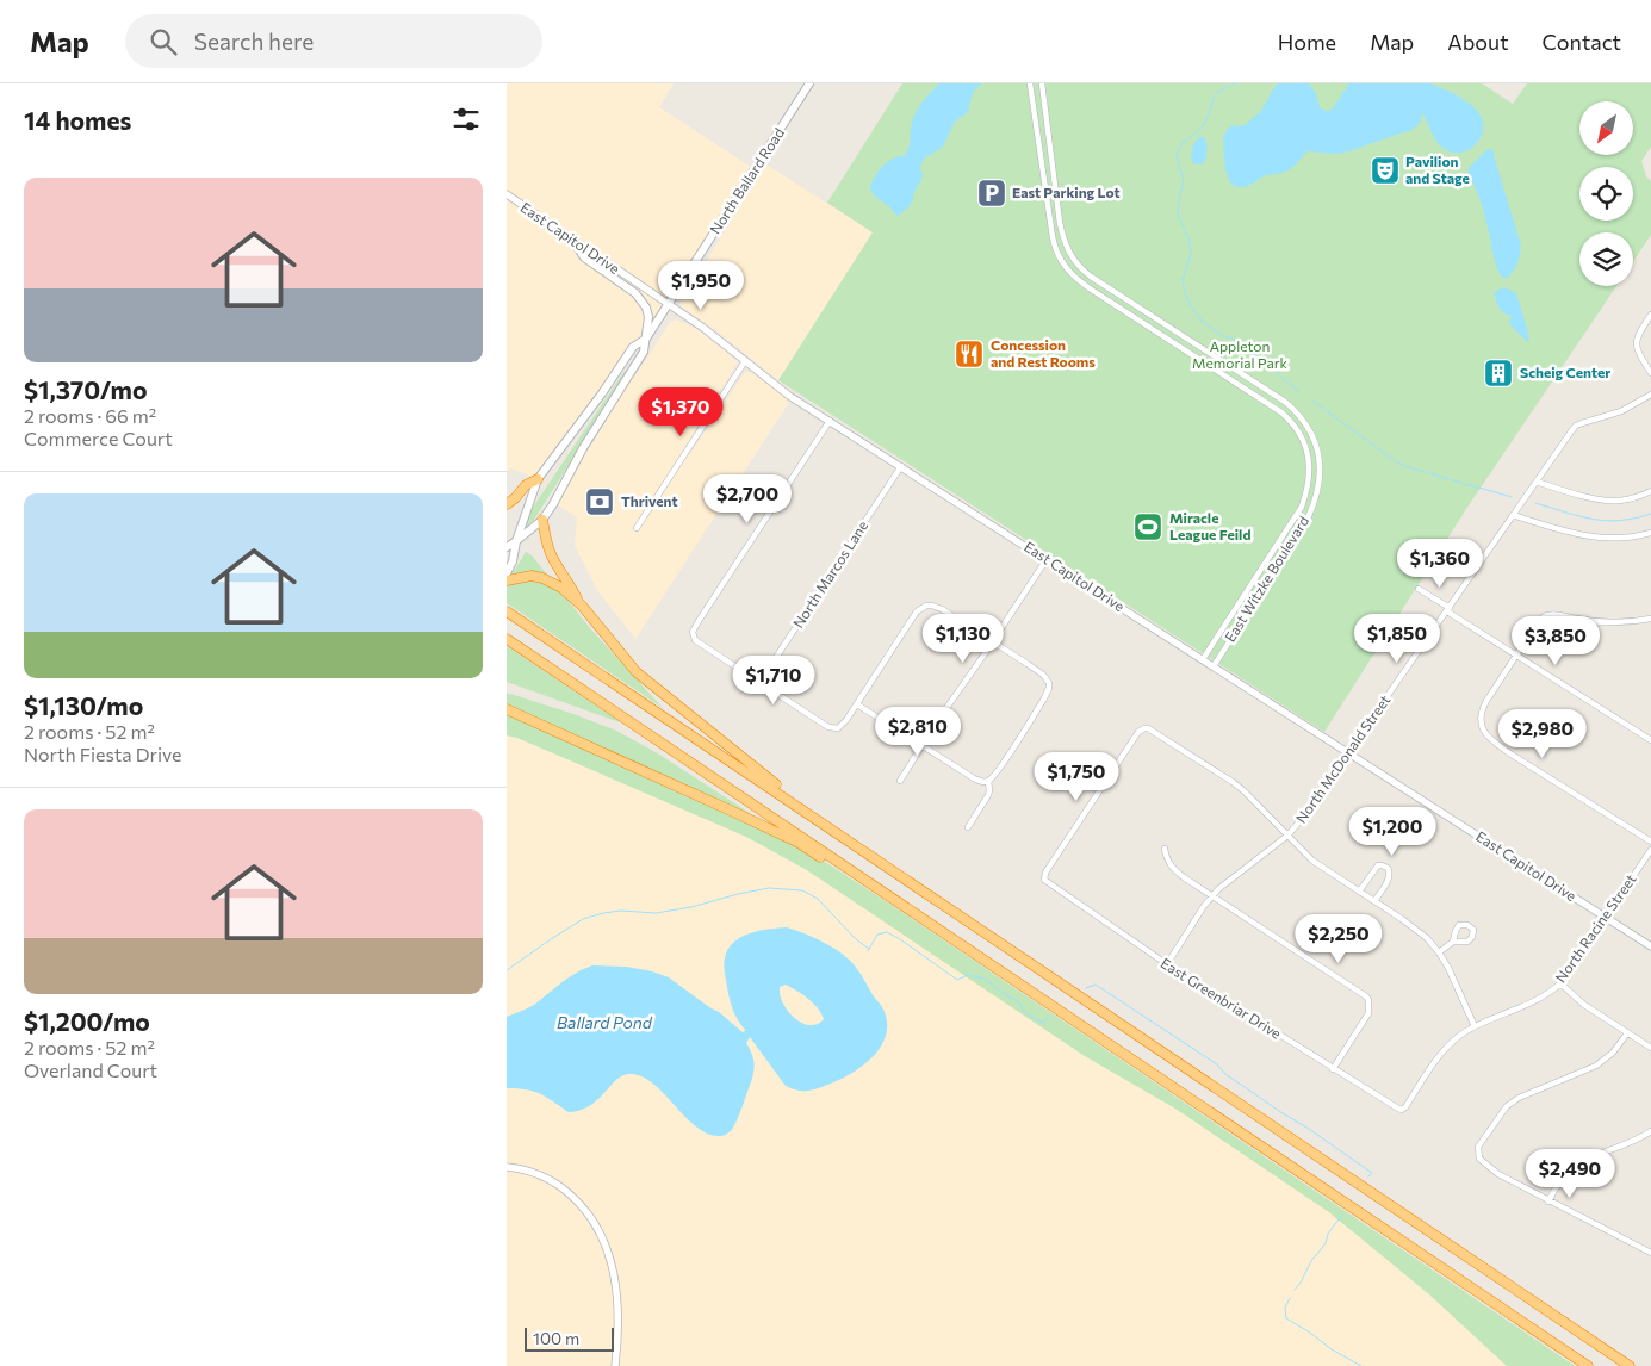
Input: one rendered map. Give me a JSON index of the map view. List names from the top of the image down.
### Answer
{
  "streets": {
    "main road": ["North Ballard Road"],
    "street": [
      "East Capitol Drive",
      "North Marcos Lane",
      "East Witzke Boulevard",
      "North McDonald Street",
      "North Racine Street",
      "East Greenbriar Drive"
    ]
  },
  "crossings": [
    ["North Ballard Road", "East Capitol Drive"],
    ["East Capitol Drive", "North Marcos Lane"],
    ["East Capitol Drive", "East Witzke Boulevard"],
    ["East Capitol Drive", "North McDonald Street"],
    ["East Capitol Drive", "North Racine Street"],
    ["North McDonald Street", "East Greenbriar Drive"],
    ["North Racine Street", "East Greenbriar Drive"]
  ],
  "water": ["Ballard Pond"],
  "parks": ["Appleton Memorial Park"],
  "places": {
    "theatre": ["Pavilion and Stage"],
    "parking": ["East Parking Lot"],
    "restaurant": ["Concession and Rest Rooms"],
    "building": ["Scheig Center"],
    "bank": ["Thrivent"],
    "sports": ["Miracle League Feild"]
  },
  "scale_bar": "100 m",
  "north": "bottom left",
  "page": {
    "header": "Map",
    "search": "Search here",
    "nav": [
      "Home",
      "Map",
      "About",
      "Contact"
    ],
    "heading": "14 homes",
    "list": [
      {
        "name": "$1,370/mo",
        "note": "2 rooms · 66 m² · Commerce Court"
      },
      {
        "name": "$1,130/mo",
        "note": "2 rooms · 52 m² · North Fiesta Drive"
      },
      {
        "name": "$1,200/mo",
        "note": "2 rooms · 52 m² · Overland Court"
      }
    ],
    "price": [
      "$1,950",
      "$1,370",
      "$2,700",
      "$1,360",
      "$1,130",
      "$1,850",
      "$3,850",
      "$1,710",
      "$2,810",
      "$2,980",
      "$1,750",
      "$1,200",
      "$2,250",
      "$2,490"
    ],
    "scale": "100 m"
  }
}
